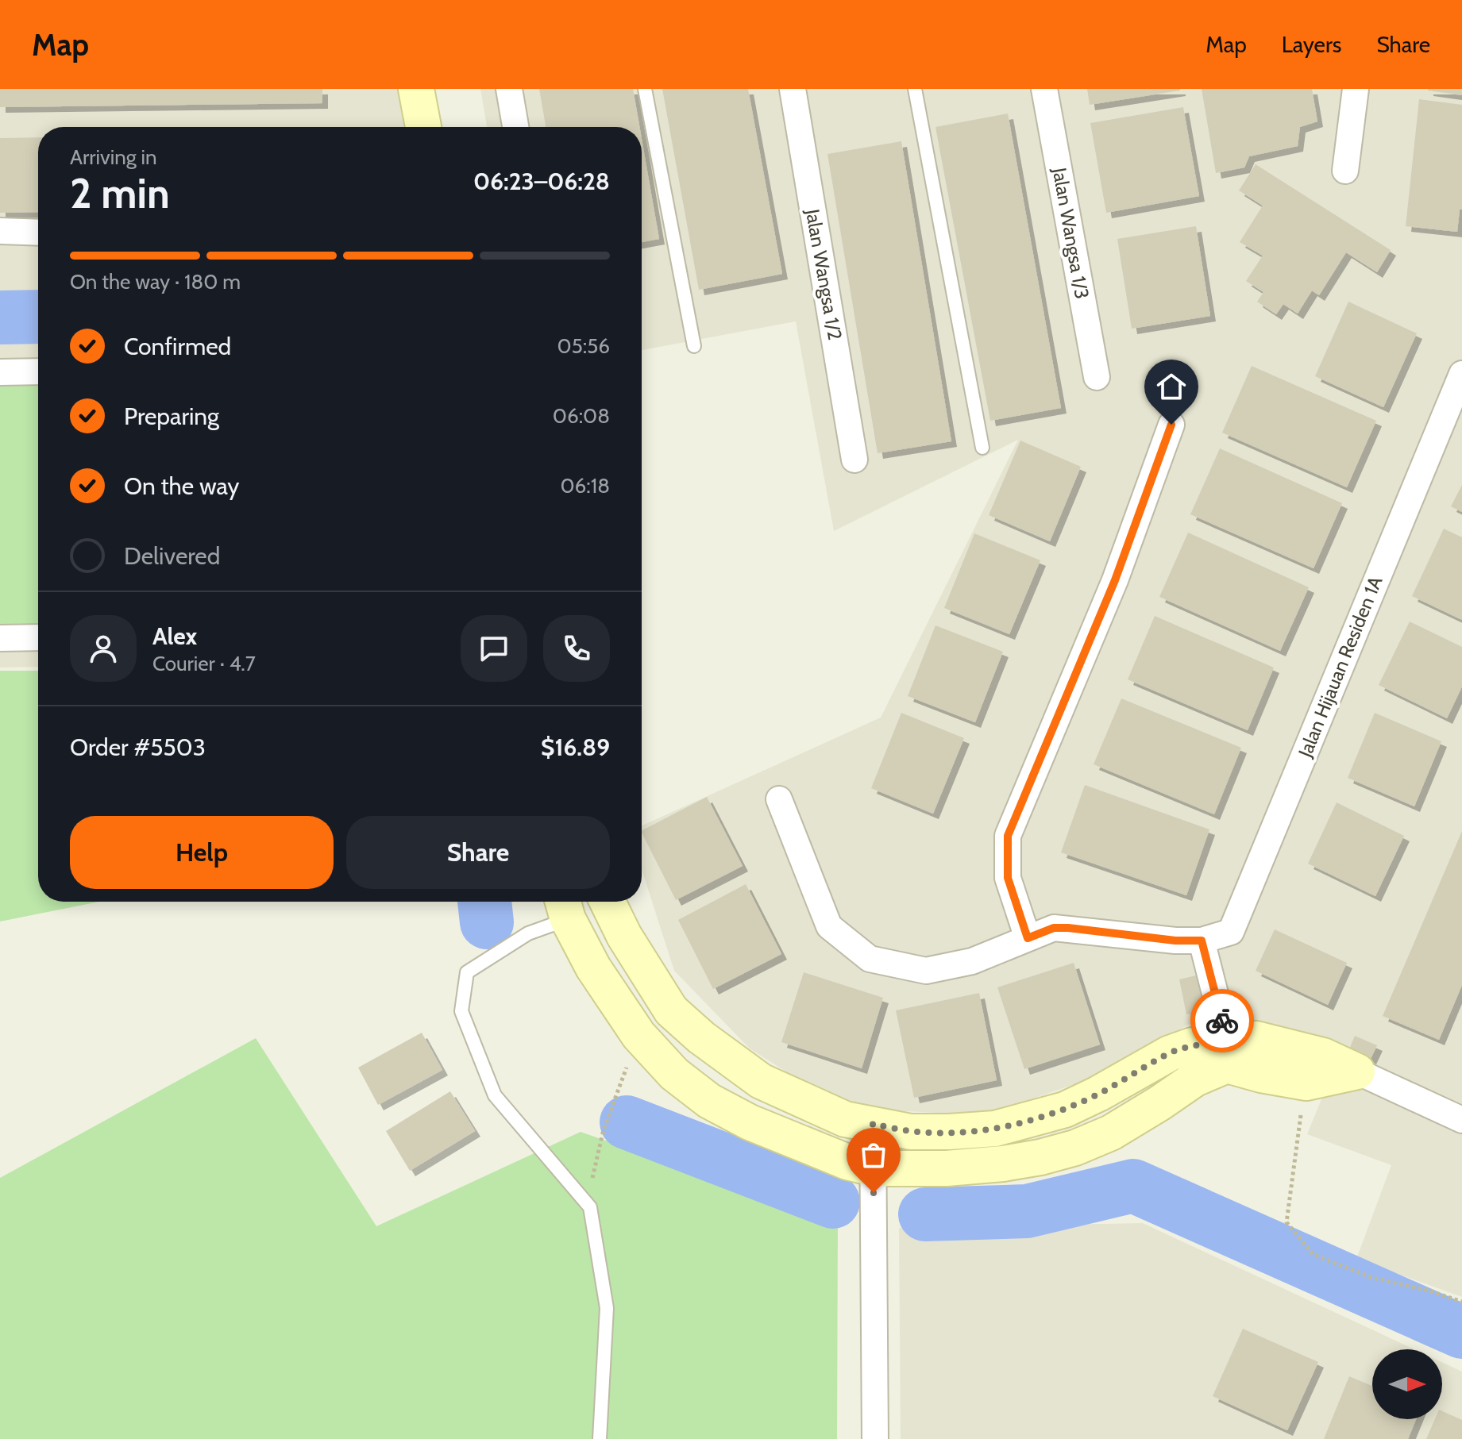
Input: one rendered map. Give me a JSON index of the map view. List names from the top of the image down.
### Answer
{
  "streets": {
    "street": ["Jalan Wangsa 1/3", "Jalan Wangsa 1/2", "Jalan Hijauan Residen 1A"]
  },
  "north": "right",
  "page": {
    "header": "Map",
    "nav": ["Map", "Layers", "Share"],
    "heading": ["2 min", "Arriving in", "06:23–06:28"],
    "panel": [
      "Alex",
      "Courier · 4.7",
      "Order #5503",
      "$16.89"
    ],
    "bar": "On the way · 180 m",
    "list": [
      ["Confirmed", "05:56"],
      ["Preparing", "06:08"],
      ["On the way", "06:18"],
      "Delivered"
    ],
    "buttons": ["Help", "Share"]
  }
}
